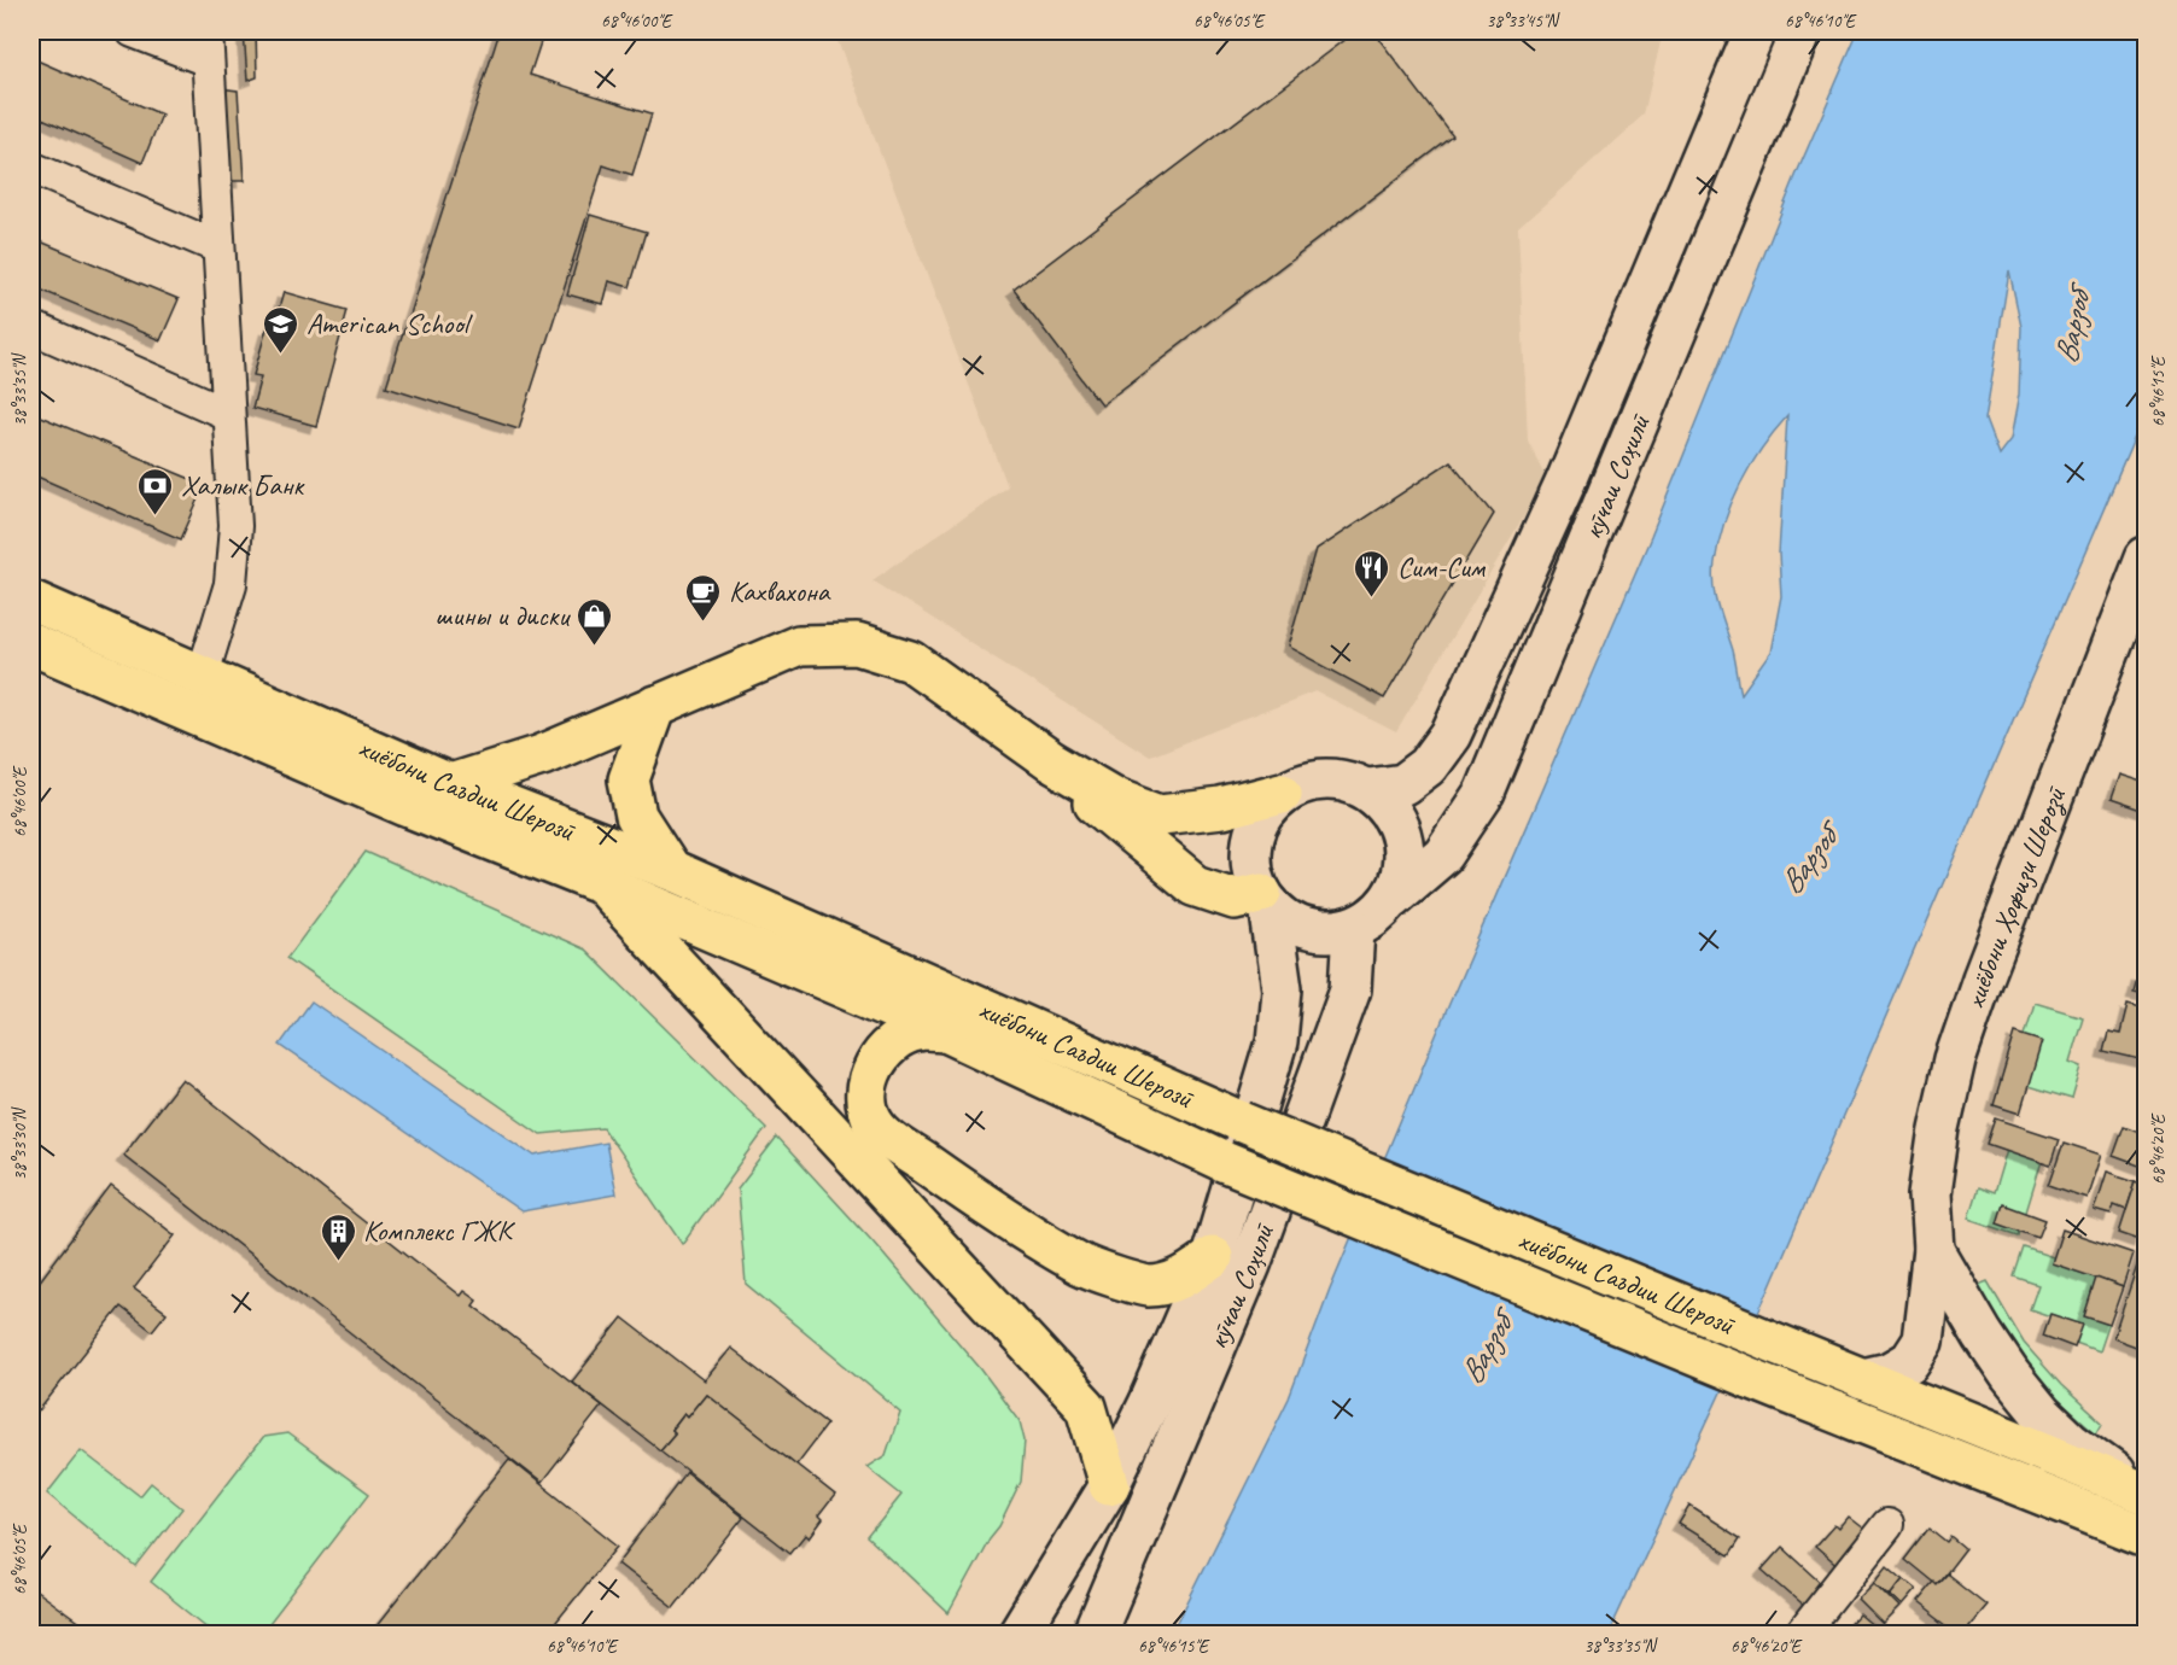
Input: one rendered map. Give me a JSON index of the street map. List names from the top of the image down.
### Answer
{
  "streets": {
    "highway": ["хиёбони Саъдии Шерозӣ"],
    "main road": ["кӯчаи Соҳилӣ", "хиёбони Ҳофизи Шерозӣ"]
  },
  "crossings": [
    ["хиёбони Саъдии Шерозӣ", "хиёбони Ҳофизи Шерозӣ"]
  ],
  "water": ["Варзоб"],
  "places": {
    "school or university": ["American School"],
    "bank": ["Халык Банк"],
    "restaurant": ["Сим-Сим"],
    "cafe": ["Кахвахона"],
    "shop": ["шины и диски"],
    "building": ["Комплекс ГЖК"]
  },
  "coordinates": [
    "68°46'00\"E",
    "68°46'05\"E",
    "38°33'45\"N",
    "68°46'10\"E",
    "38°33'35\"N",
    "68°46'15\"E",
    "38°33'30\"N",
    "68°46'20\"E"
  ]
}
